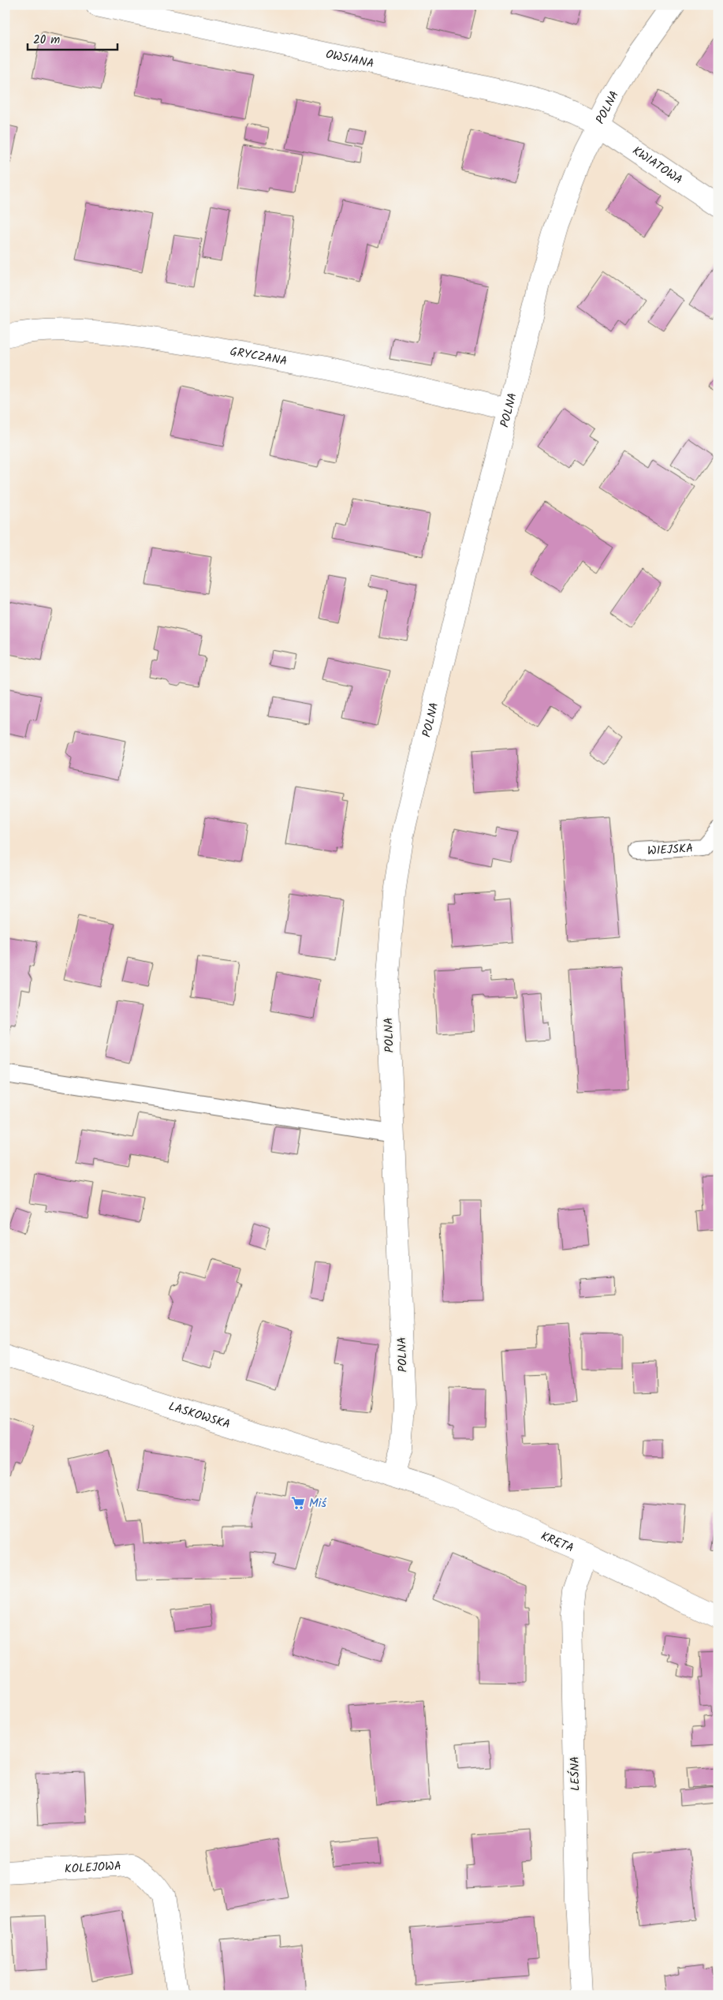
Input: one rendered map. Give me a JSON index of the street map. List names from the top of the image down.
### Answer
{
  "streets": {
    "street": [
      "OWSIANA",
      "POLNA",
      "KWIATOWA",
      "GRYCZANA",
      "LASKOWSKA",
      "KRĘTA",
      "LEŚNA",
      "KOLEJOWA"
    ],
    "lane": ["WIEJSKA"]
  },
  "crossings": [
    ["OWSIANA", "POLNA"],
    ["OWSIANA", "KWIATOWA"],
    ["POLNA", "KWIATOWA"],
    ["POLNA", "GRYCZANA"],
    ["POLNA", "LASKOWSKA"],
    ["POLNA", "KRĘTA"],
    ["LASKOWSKA", "KRĘTA"],
    ["KRĘTA", "LEŚNA"]
  ],
  "places": {
    "supermarket": ["Miś"]
  },
  "scale_bar": "20 m"
}
